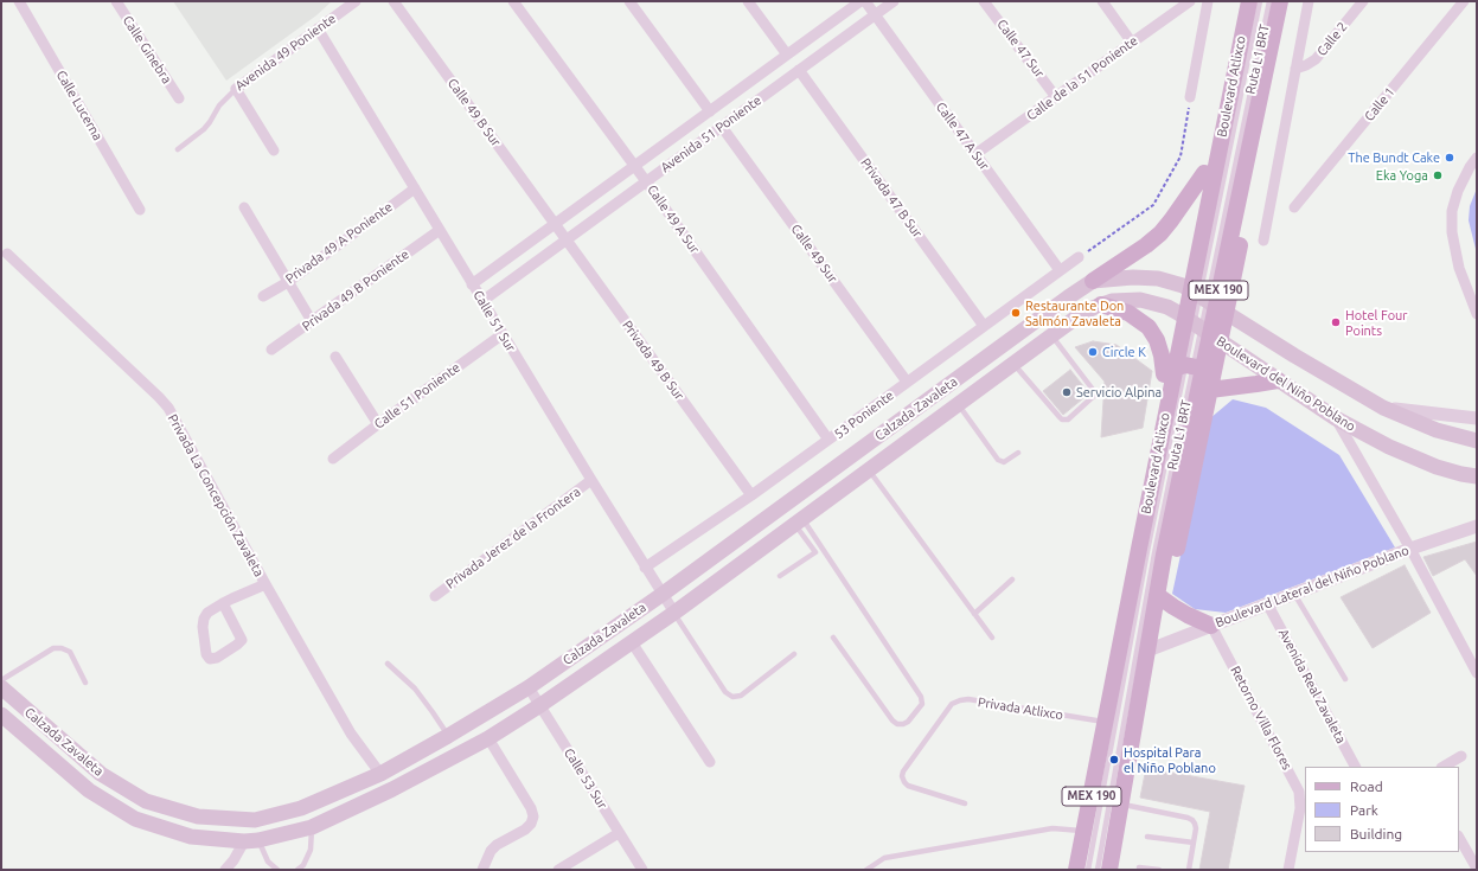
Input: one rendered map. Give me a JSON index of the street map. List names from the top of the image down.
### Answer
{
  "streets": {
    "main road": [
      "Boulevard Atlixco",
      "MEX 190",
      "Boulevard del Niño Poblano",
      "Calzada Zavaleta"
    ],
    "street": [
      "Calle 2",
      "Calle 47 Sur",
      "Calle Ginebra",
      "Avenida 49 Poniente",
      "Calle de la 51 Poniente",
      "Calle 1",
      "Calle Lucerna",
      "Calle 49 B Sur",
      "Avenida 51 Poniente",
      "Calle 47 A Sur",
      "Privada 47 B Sur",
      "Calle 49 A Sur",
      "Privada 49 A Poniente",
      "Calle 49 Sur",
      "Privada 49 B Poniente",
      "Calle 51 Sur",
      "Privada 49 B Sur",
      "Calle 51 Poniente",
      "53 Poniente",
      "Privada La Concepción Zavaleta",
      "Privada Jerez de la Frontera",
      "Boulevard Lateral del Niño Poblano",
      "Avenida Real Zavaleta",
      "Retorno Villa Flores",
      "Calle 53 Sur"
    ],
    "lane": ["Ruta L1 BRT", "Privada Atlixco"]
  },
  "crossings": [
    ["Calle 47 Sur", "Calle de la 51 Poniente"],
    ["Avenida 49 Poniente", "Calle 51 Sur"],
    ["Ruta L1 BRT", "Boulevard Atlixco"],
    ["Calle de la 51 Poniente", "Calle 47 A Sur"],
    ["Boulevard Atlixco", "Boulevard Lateral del Niño Poblano"],
    ["Boulevard Atlixco", "Privada Atlixco"],
    ["Calle 49 B Sur", "Avenida 51 Poniente"],
    ["Calle 49 B Sur", "Privada 49 B Sur"],
    ["Avenida 51 Poniente", "Calle 47 A Sur"],
    ["Avenida 51 Poniente", "Privada 47 B Sur"],
    ["Avenida 51 Poniente", "Calle 49 A Sur"],
    ["Avenida 51 Poniente", "Calle 49 Sur"],
    ["Avenida 51 Poniente", "Calle 51 Sur"],
    ["Avenida 51 Poniente", "Privada 49 B Sur"],
    ["Calle 47 A Sur", "53 Poniente"],
    ["Privada 47 B Sur", "53 Poniente"],
    ["Calle 49 A Sur", "53 Poniente"],
    ["Privada 49 A Poniente", "Calle 51 Sur"],
    ["Calle 49 Sur", "53 Poniente"],
    ["Privada 49 B Poniente", "Calle 51 Sur"],
    ["Calle 51 Sur", "Calle 51 Poniente"],
    ["Calle 51 Sur", "Calzada Zavaleta"],
    ["Calle 51 Sur", "53 Poniente"],
    ["Calle 51 Sur", "Privada Jerez de la Frontera"],
    ["Privada 49 B Sur", "53 Poniente"],
    ["Boulevard del Niño Poblano", "Calzada Zavaleta"],
    ["Calzada Zavaleta", "Privada La Concepción Zavaleta"],
    ["Calzada Zavaleta", "Calle 53 Sur"],
    ["Boulevard Lateral del Niño Poblano", "Avenida Real Zavaleta"],
    ["Boulevard Lateral del Niño Poblano", "Retorno Villa Flores"]
  ],
  "places": [
    "The Bundt Cake",
    "Eka Yoga",
    "Restaurante Don Salmón Zavaleta",
    "Hotel Four Points",
    "Circle K",
    "Servicio Alpina",
    "Hospital Para el Niño Poblano"
  ],
  "legend": ["Road", "Park", "Building"]
}
